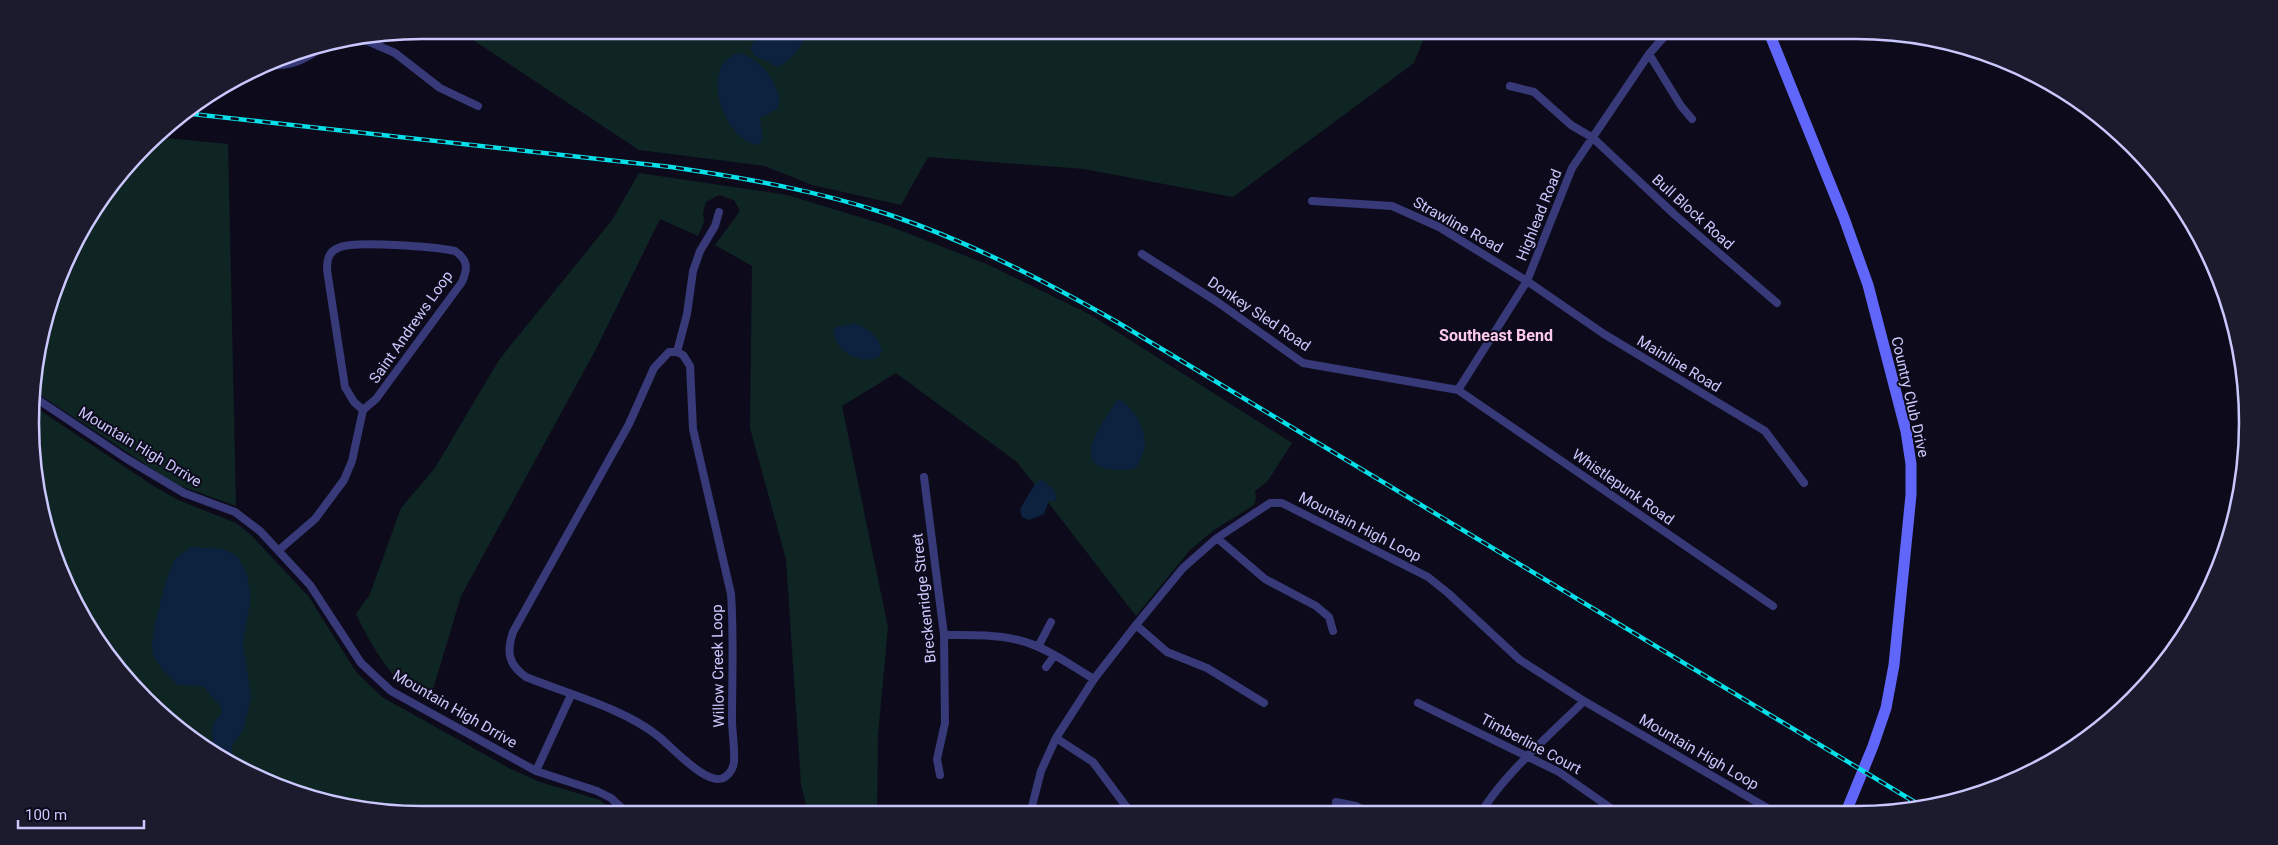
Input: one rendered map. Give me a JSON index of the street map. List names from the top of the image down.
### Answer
{
  "streets": {
    "street": [
      "Bull Block Road",
      "Highlead Road",
      "Strawline Road",
      "Donkey Sled Road",
      "Saint Andrews Loop",
      "Mainline Road",
      "Country Club Drive",
      "Mountain High Drrive",
      "Whistlepunk Road",
      "Mountain High Loop",
      "Breckenridge Street",
      "Willow Creek Loop",
      "Timberline Court"
    ]
  },
  "crossings": [
    ["Bull Block Road", "Highlead Road"],
    ["Highlead Road", "Strawline Road"],
    ["Highlead Road", "Donkey Sled Road"],
    ["Highlead Road", "Mainline Road"],
    ["Highlead Road", "Whistlepunk Road"],
    ["Strawline Road", "Mainline Road"],
    ["Donkey Sled Road", "Whistlepunk Road"]
  ],
  "districts": ["Southeast Bend"],
  "scale_bar": "100 m"
}
